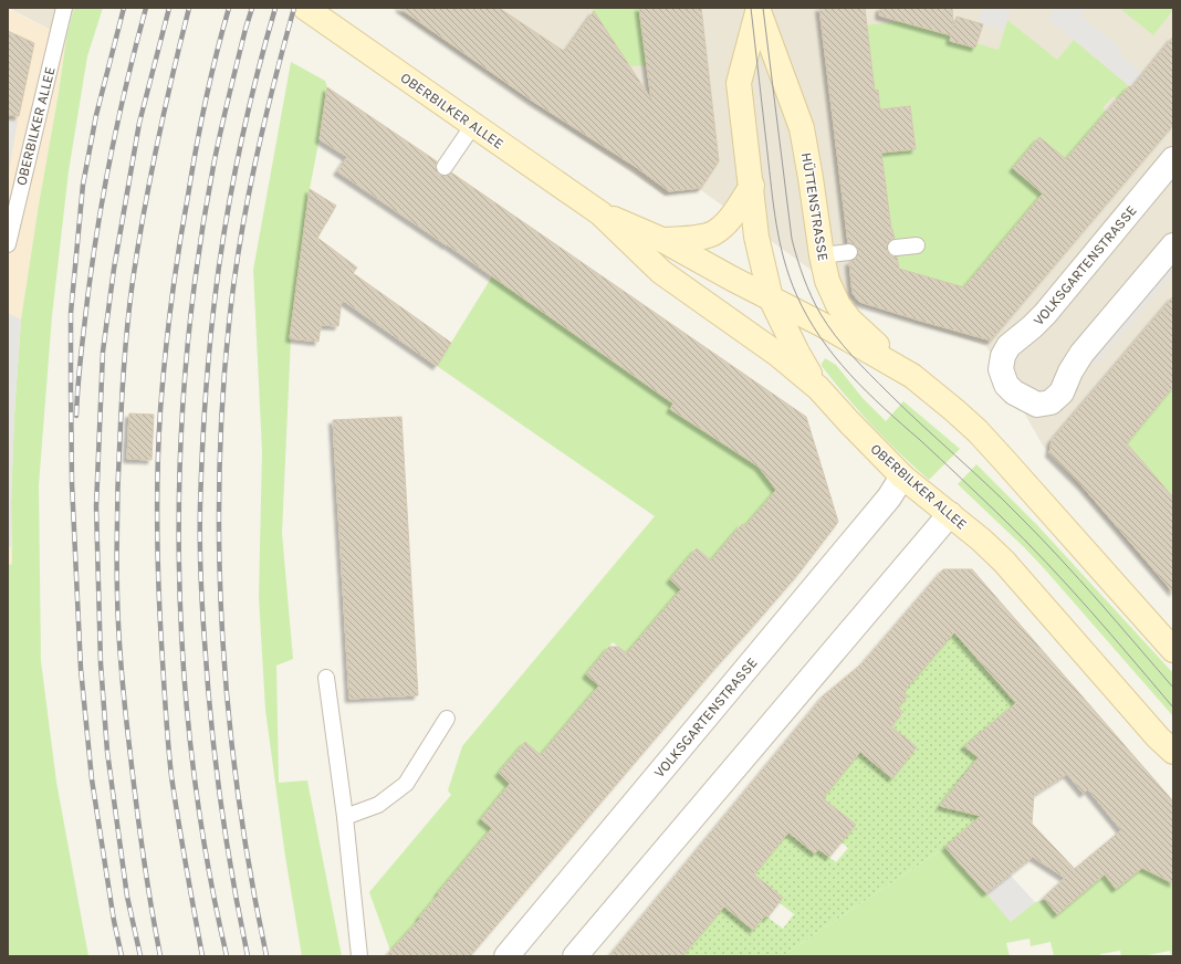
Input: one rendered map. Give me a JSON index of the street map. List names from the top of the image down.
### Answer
{
  "streets": {
    "main road": ["OBERBILKER ALLEE", "HÜTTENSTRASSE"],
    "street": ["VOLKSGARTENSTRASSE"]
  },
  "crossings": [
    ["OBERBILKER ALLEE", "HÜTTENSTRASSE"],
    ["OBERBILKER ALLEE", "VOLKSGARTENSTRASSE"]
  ]
}
